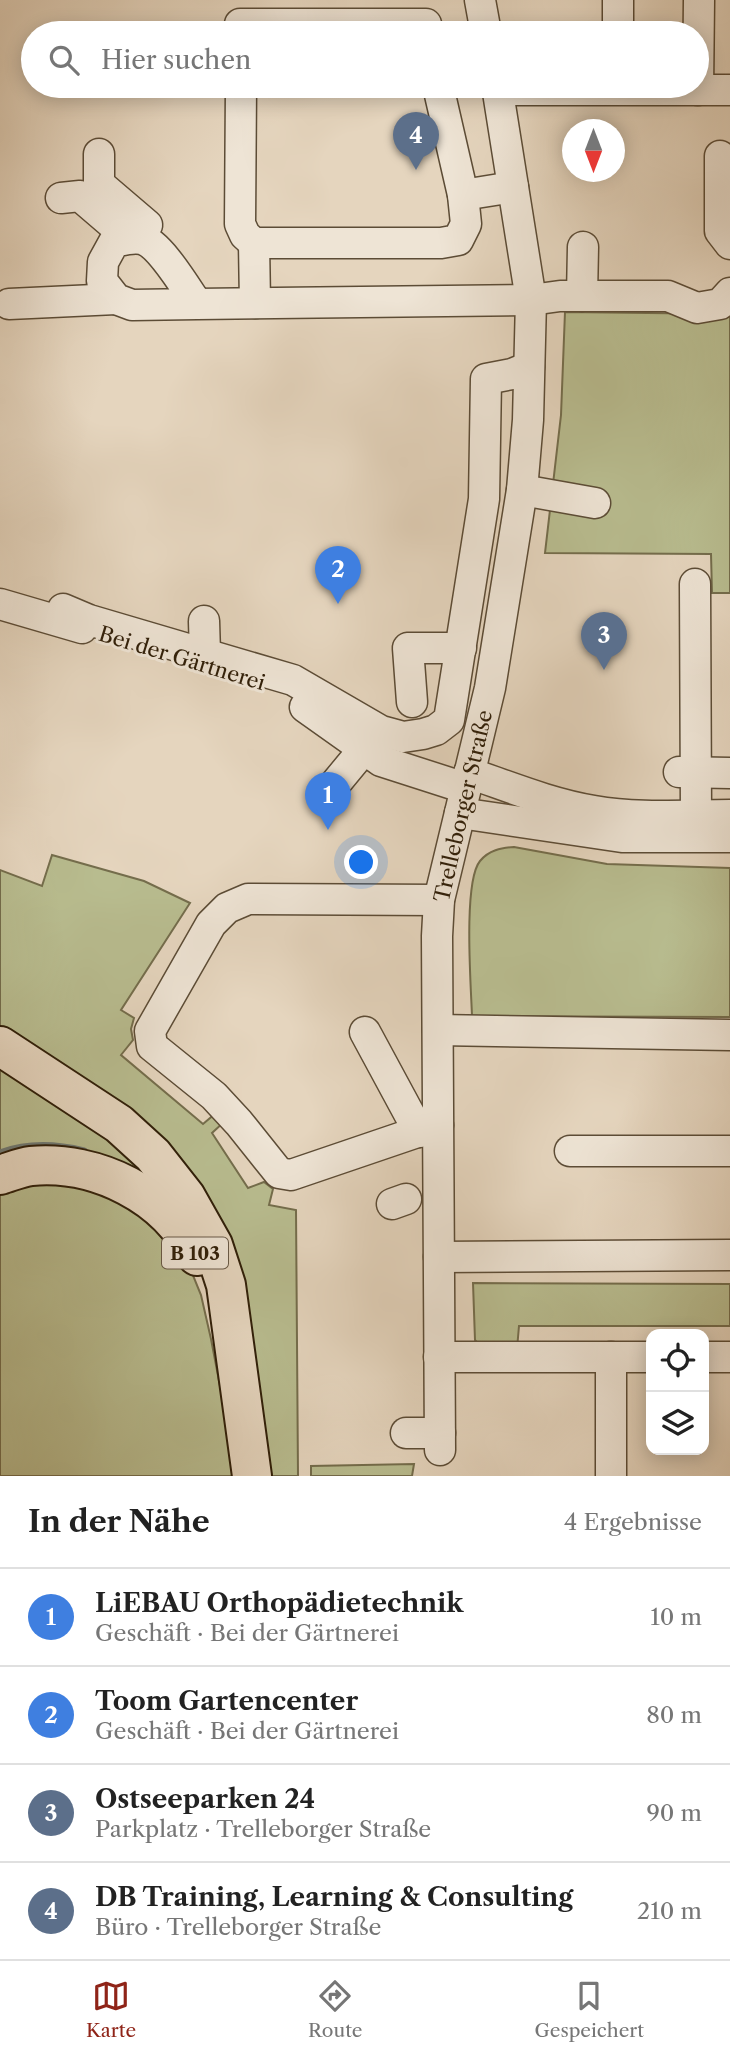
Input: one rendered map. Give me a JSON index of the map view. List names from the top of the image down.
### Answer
{
  "streets": {
    "highway": ["B 103"],
    "street": ["Bei der Gärtnerei", "Trelleborger Straße"]
  },
  "crossings": [
    ["Bei der Gärtnerei", "Trelleborger Straße"]
  ],
  "north": "bottom",
  "page": {
    "search": "Hier suchen",
    "pins": [
      "4",
      "2",
      "3",
      "1"
    ],
    "heading": ["In der Nähe", "4 Ergebnisse"],
    "list": [
      {
        "mark": "1",
        "name": "LiEBAU Orthopädietechnik",
        "note": "Geschäft · Bei der Gärtnerei",
        "value": "10 m"
      },
      {
        "mark": "2",
        "name": "Toom Gartencenter",
        "note": "Geschäft · Bei der Gärtnerei",
        "value": "80 m"
      },
      {
        "mark": "3",
        "name": "Ostseeparken 24",
        "note": "Parkplatz · Trelleborger Straße",
        "value": "90 m"
      },
      {
        "mark": "4",
        "name": "DB Training, Learning & Consulting",
        "note": "Büro · Trelleborger Straße",
        "value": "210 m"
      }
    ],
    "nav": ["Karte", "Route", "Gespeichert"]
  }
}
